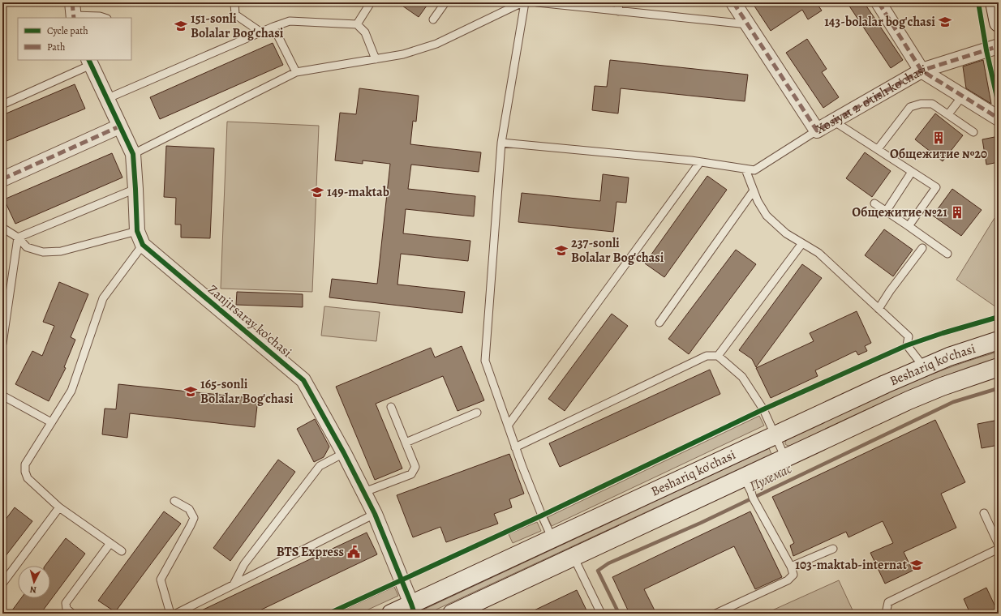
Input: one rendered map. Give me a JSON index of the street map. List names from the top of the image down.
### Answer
{
  "streets": {
    "main road": ["Beshariq ko'chasi"],
    "street": ["Xosiyat 2-o'tish ko'chasi", "Zanjirsaray ko'chasi"]
  },
  "crossings": [
    ["Zanjirsaray ko'chasi", "Beshariq ko'chasi"]
  ],
  "water": ["Пулемас"],
  "places": {
    "school or university": [
      "143-bolalar bog'chasi",
      "151-sonli Bolalar Bog'chasi",
      "149-maktab",
      "237-sonli Bolalar Bog'chasi",
      "165-sonli Bolalar Bog'chasi",
      "103-maktab-internat"
    ],
    "building": ["Общежитие №20", "Общежитие №21"],
    "public building": ["BTS Express"]
  },
  "legend": ["Cycle path", "Path"],
  "north": "bottom"
}
